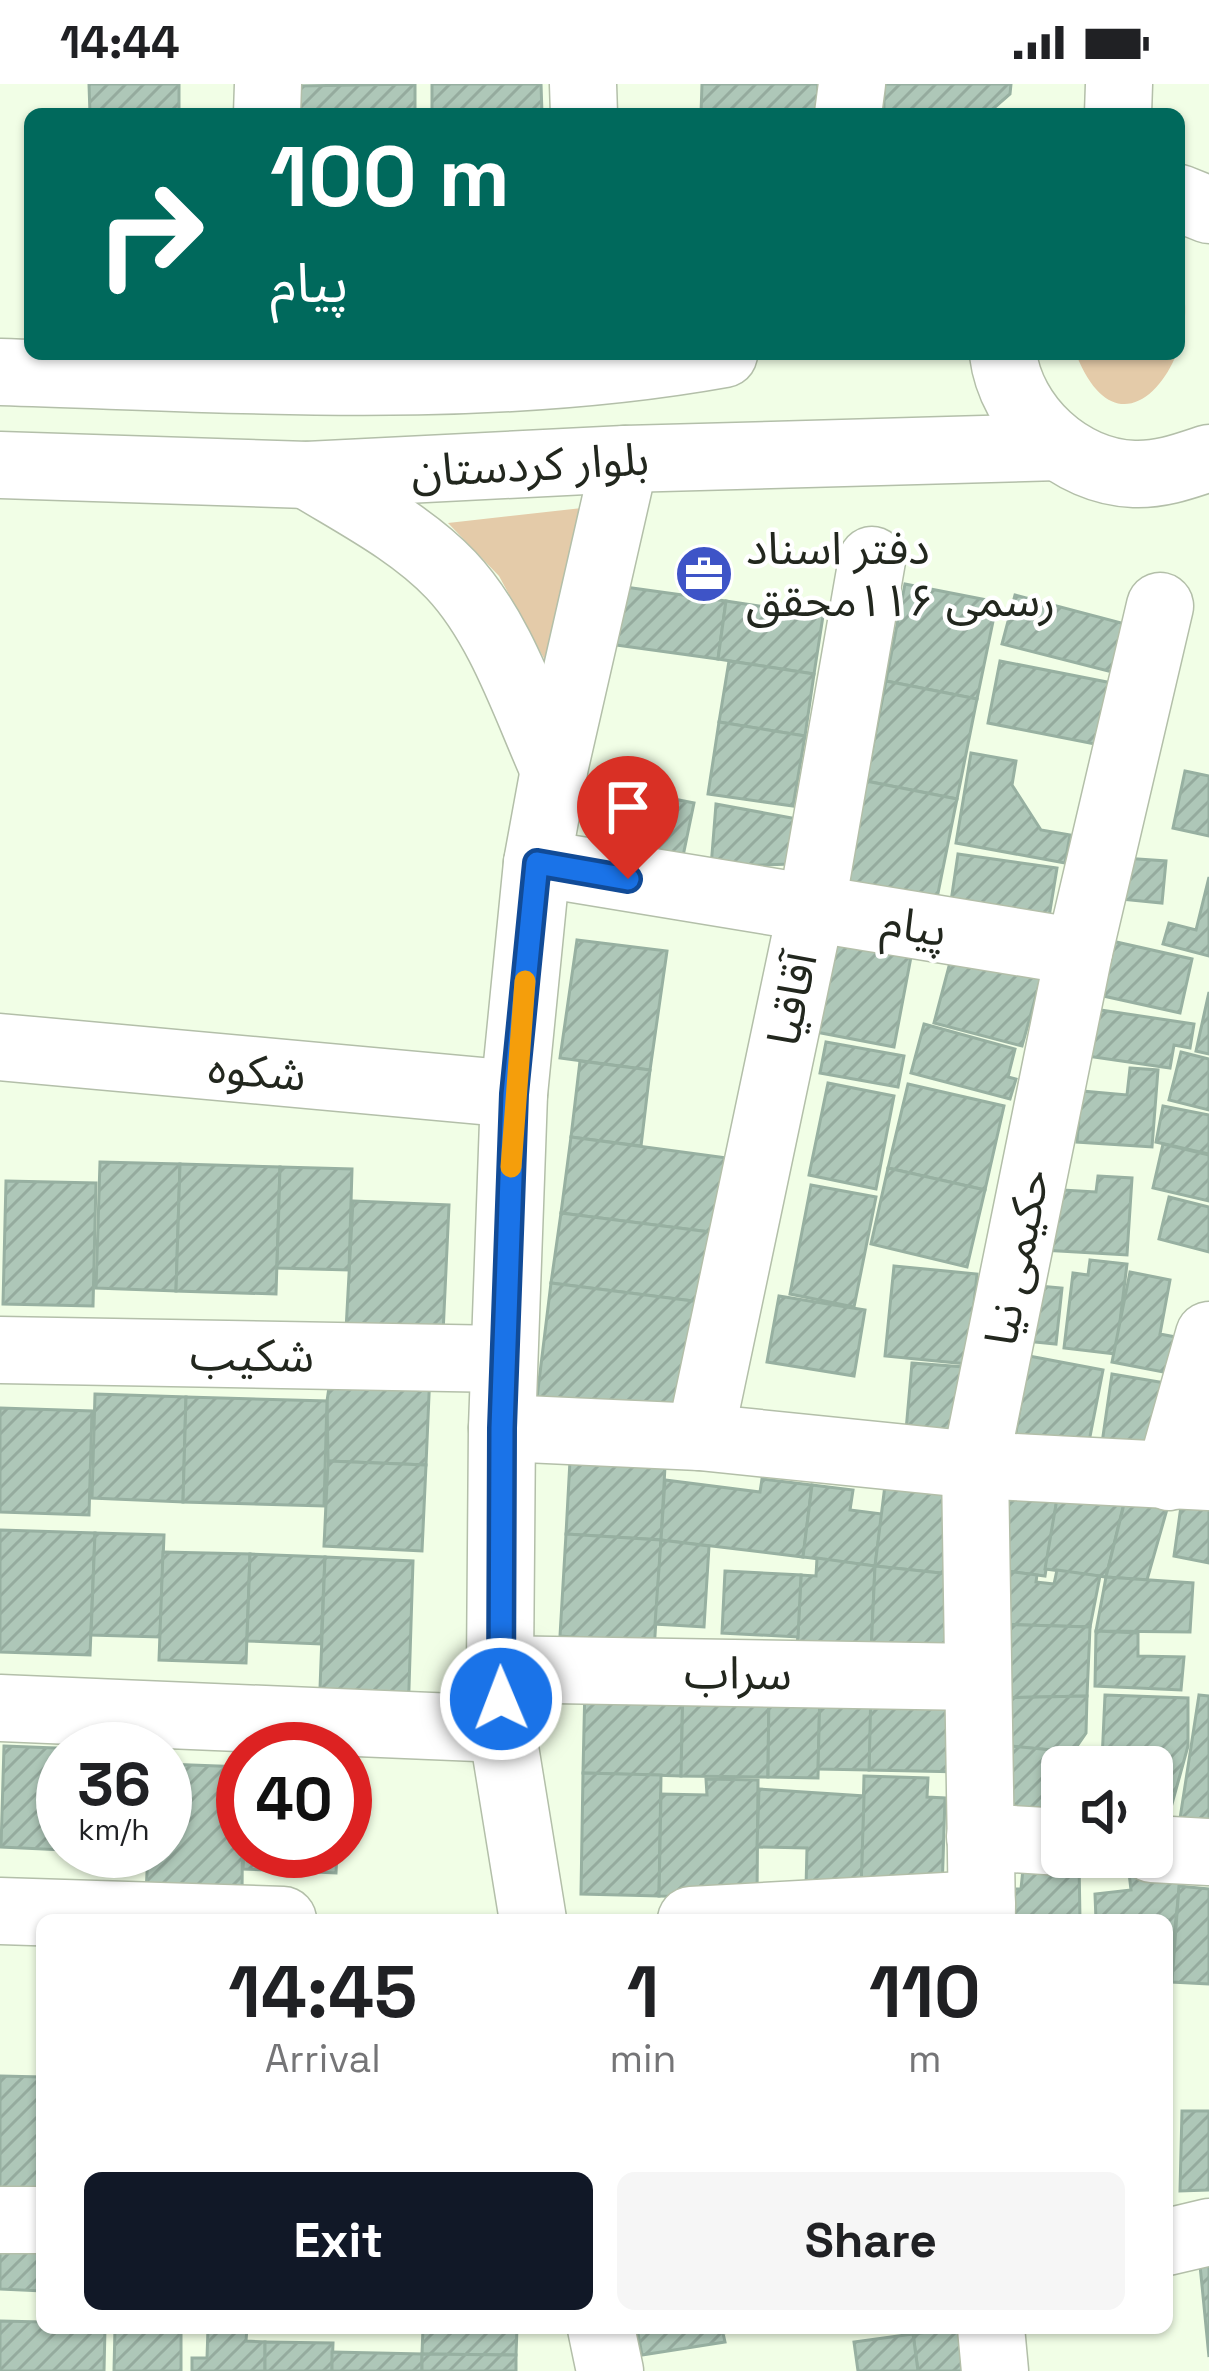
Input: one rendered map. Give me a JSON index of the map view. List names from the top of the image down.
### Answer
{
  "streets": {
    "street": [
      "بلوار کردستان",
      "پیام",
      "آقاقیا",
      "شکوه",
      "حکیمی نیا",
      "شکیب",
      "سراب"
    ]
  },
  "crossings": [
    ["پیام", "آقاقیا"],
    ["پیام", "حکیمی نیا"],
    ["حکیمی نیا", "سراب"]
  ],
  "places": {
    "office": ["دفتر اسناد رسمی ۱۱۶محقق"]
  },
  "page": {
    "status": "14:44",
    "turn": ["100 m", "پیام"],
    "speed": "36 km/h",
    "limit": "40",
    "eta": [
      "14:45",
      "Arrival",
      "1",
      "min",
      "110",
      "m"
    ],
    "buttons": ["Exit", "Share"]
  }
}
